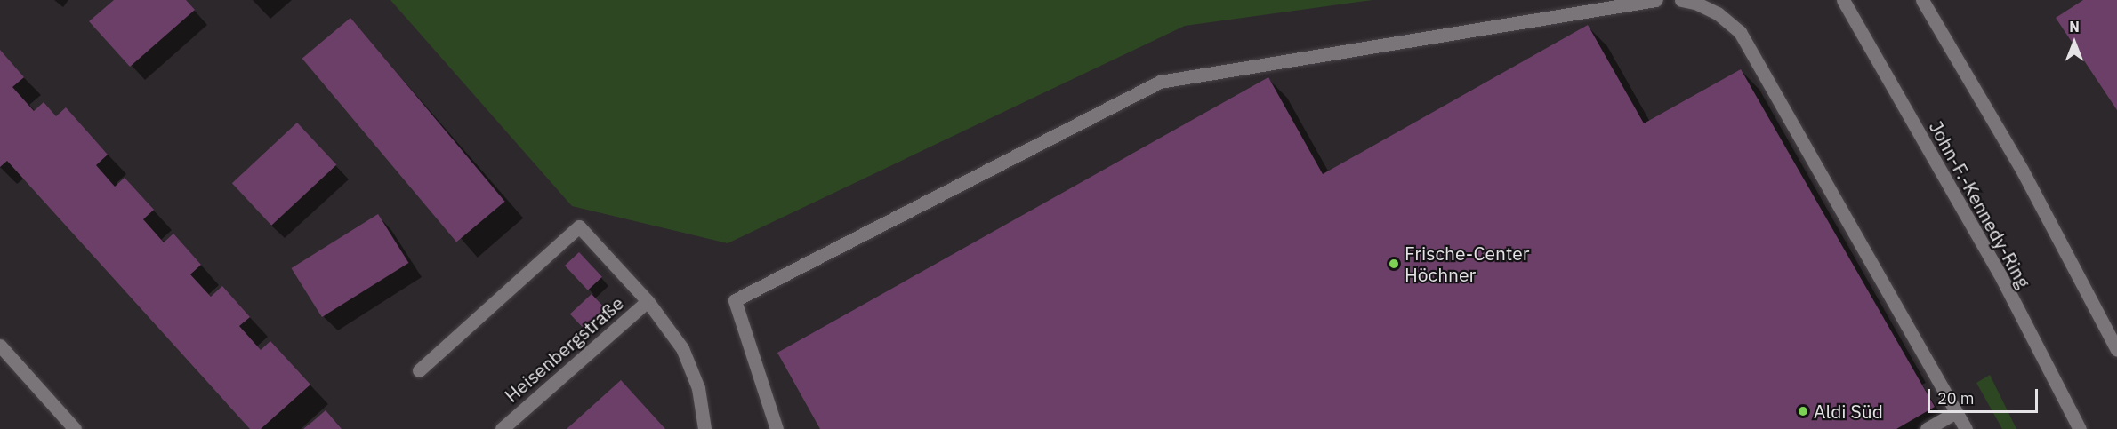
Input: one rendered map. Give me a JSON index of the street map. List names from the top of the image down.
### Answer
{
  "streets": {
    "main road": ["John-F.-Kennedy-Ring", "Heisenbergstraße"]
  },
  "places": ["Frische-Center Höchner", "Aldi Süd"],
  "scale_bar": "20 m",
  "north": "top"
}
